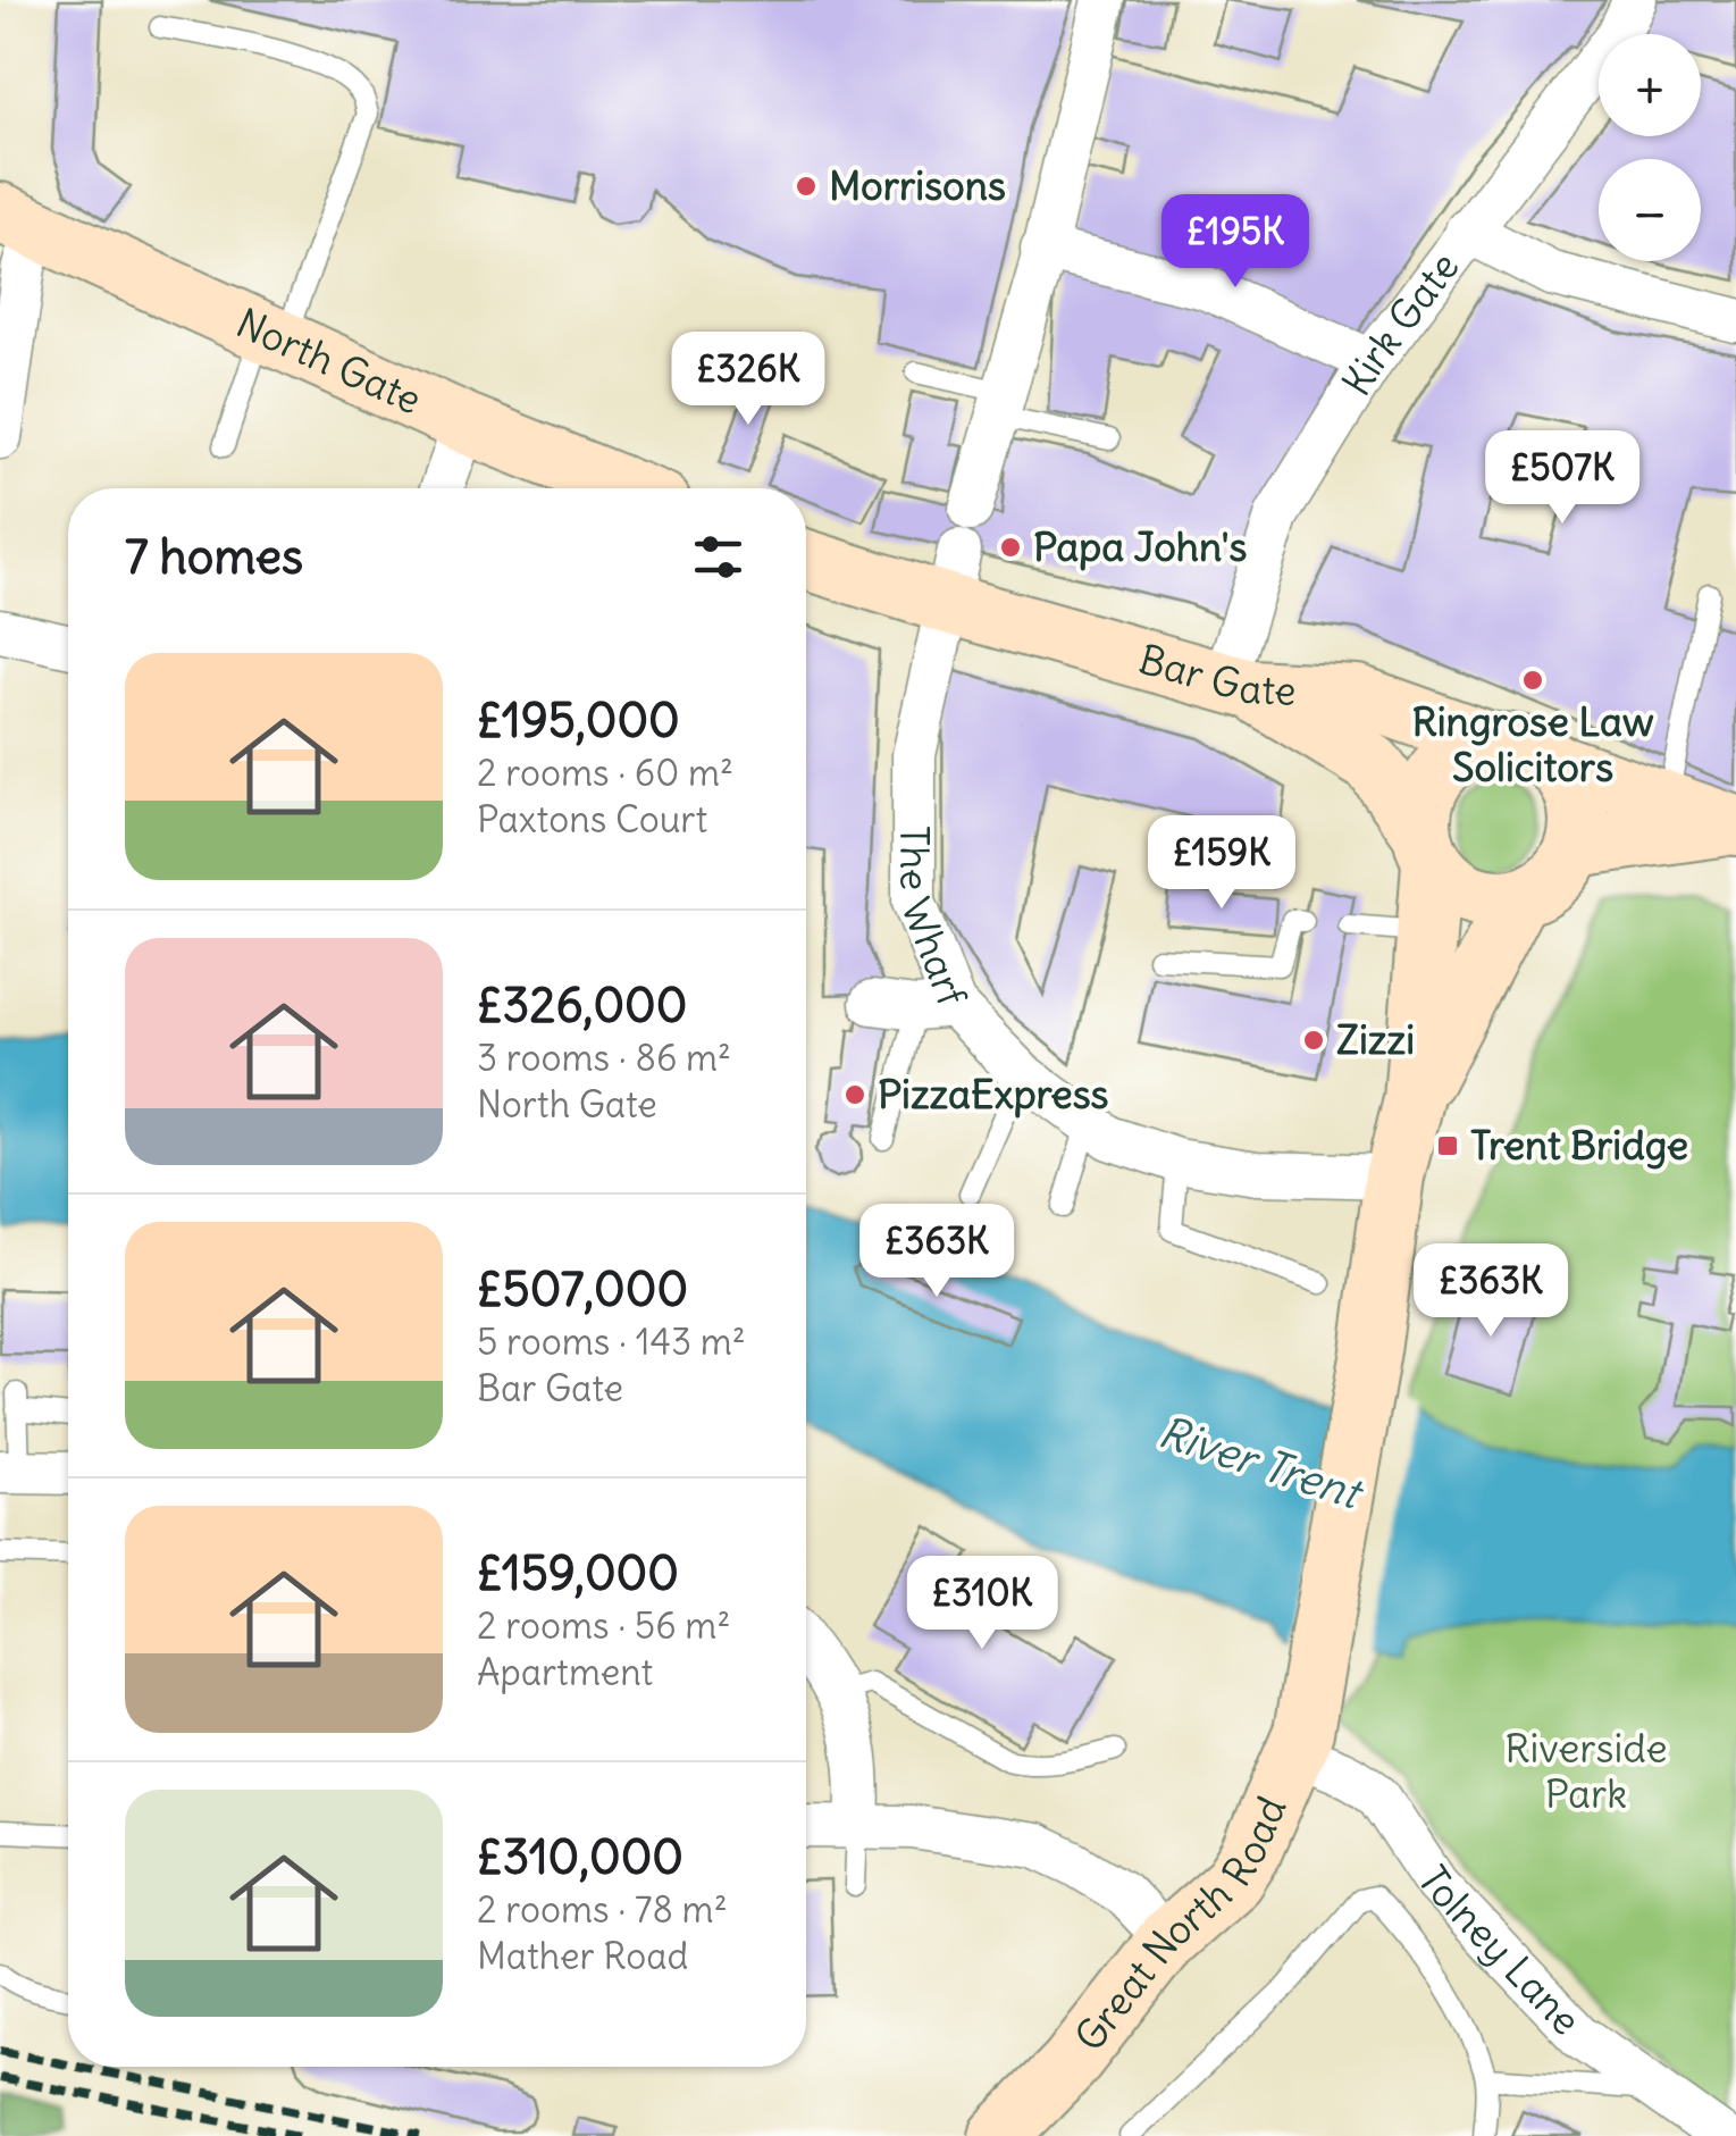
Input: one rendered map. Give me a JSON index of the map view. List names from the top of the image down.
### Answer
{
  "streets": {
    "main road": ["North Gate", "Bar Gate", "Great North Road"],
    "street": ["Kirk Gate", "The Wharf", "Tolney Lane"]
  },
  "crossings": [
    ["Kirk Gate", "Bar Gate"],
    ["Bar Gate", "The Wharf"],
    ["The Wharf", "Great North Road"],
    ["Great North Road", "Tolney Lane"]
  ],
  "water": ["River Trent"],
  "parks": ["Riverside Park"],
  "places": {
    "other": [
      "Morrisons",
      "Papa John's",
      "Ringrose Law Solicitors",
      "Zizzi",
      "PizzaExpress"
    ],
    "transit": ["Trent Bridge"]
  },
  "page": {
    "map_buttons": ["+", "−"],
    "price": [
      "£195K",
      "£326K",
      "£507K",
      "£159K",
      "£363K",
      "£363K",
      "£310K"
    ],
    "heading": "7 homes",
    "list": [
      {
        "name": "£195,000",
        "note": "2 rooms · 60 m² · Paxtons Court"
      },
      {
        "name": "£326,000",
        "note": "3 rooms · 86 m² · North Gate"
      },
      {
        "name": "£507,000",
        "note": "5 rooms · 143 m² · Bar Gate"
      },
      {
        "name": "£159,000",
        "note": "2 rooms · 56 m² · Apartment"
      },
      {
        "name": "£310,000",
        "note": "2 rooms · 78 m² · Mather Road"
      }
    ]
  }
}
